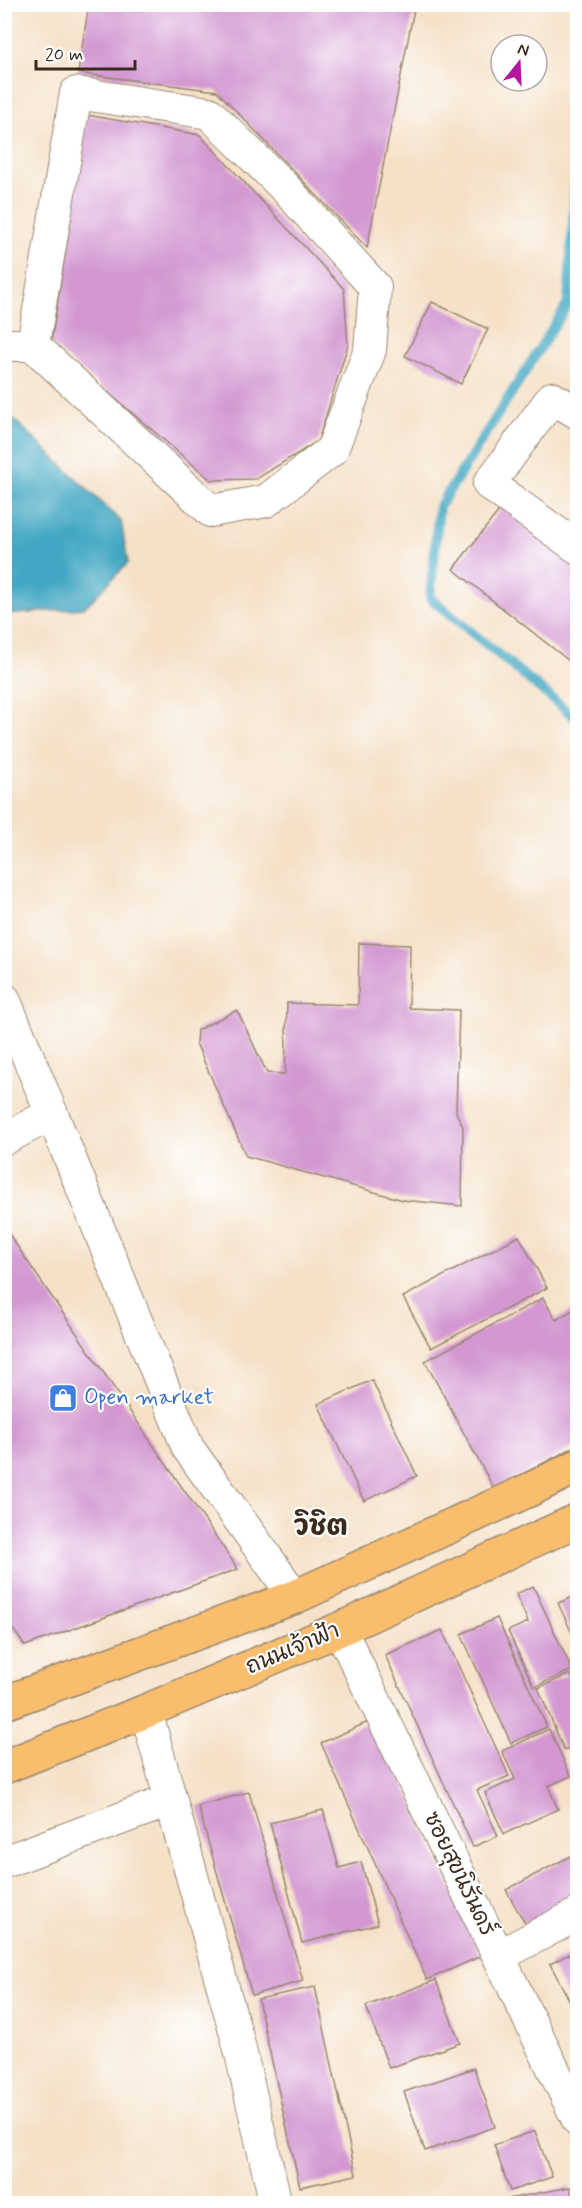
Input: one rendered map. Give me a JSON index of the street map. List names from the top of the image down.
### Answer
{
  "streets": {
    "main road": ["ถนนเจ้าฟ้า"],
    "street": ["ซอยสุขนิรันดร์"]
  },
  "crossings": [
    ["ถนนเจ้าฟ้า", "ซอยสุขนิรันดร์"]
  ],
  "districts": ["วิชิต"],
  "places": {
    "shop": ["Open market"]
  },
  "scale_bar": "20 m",
  "north": "top"
}
